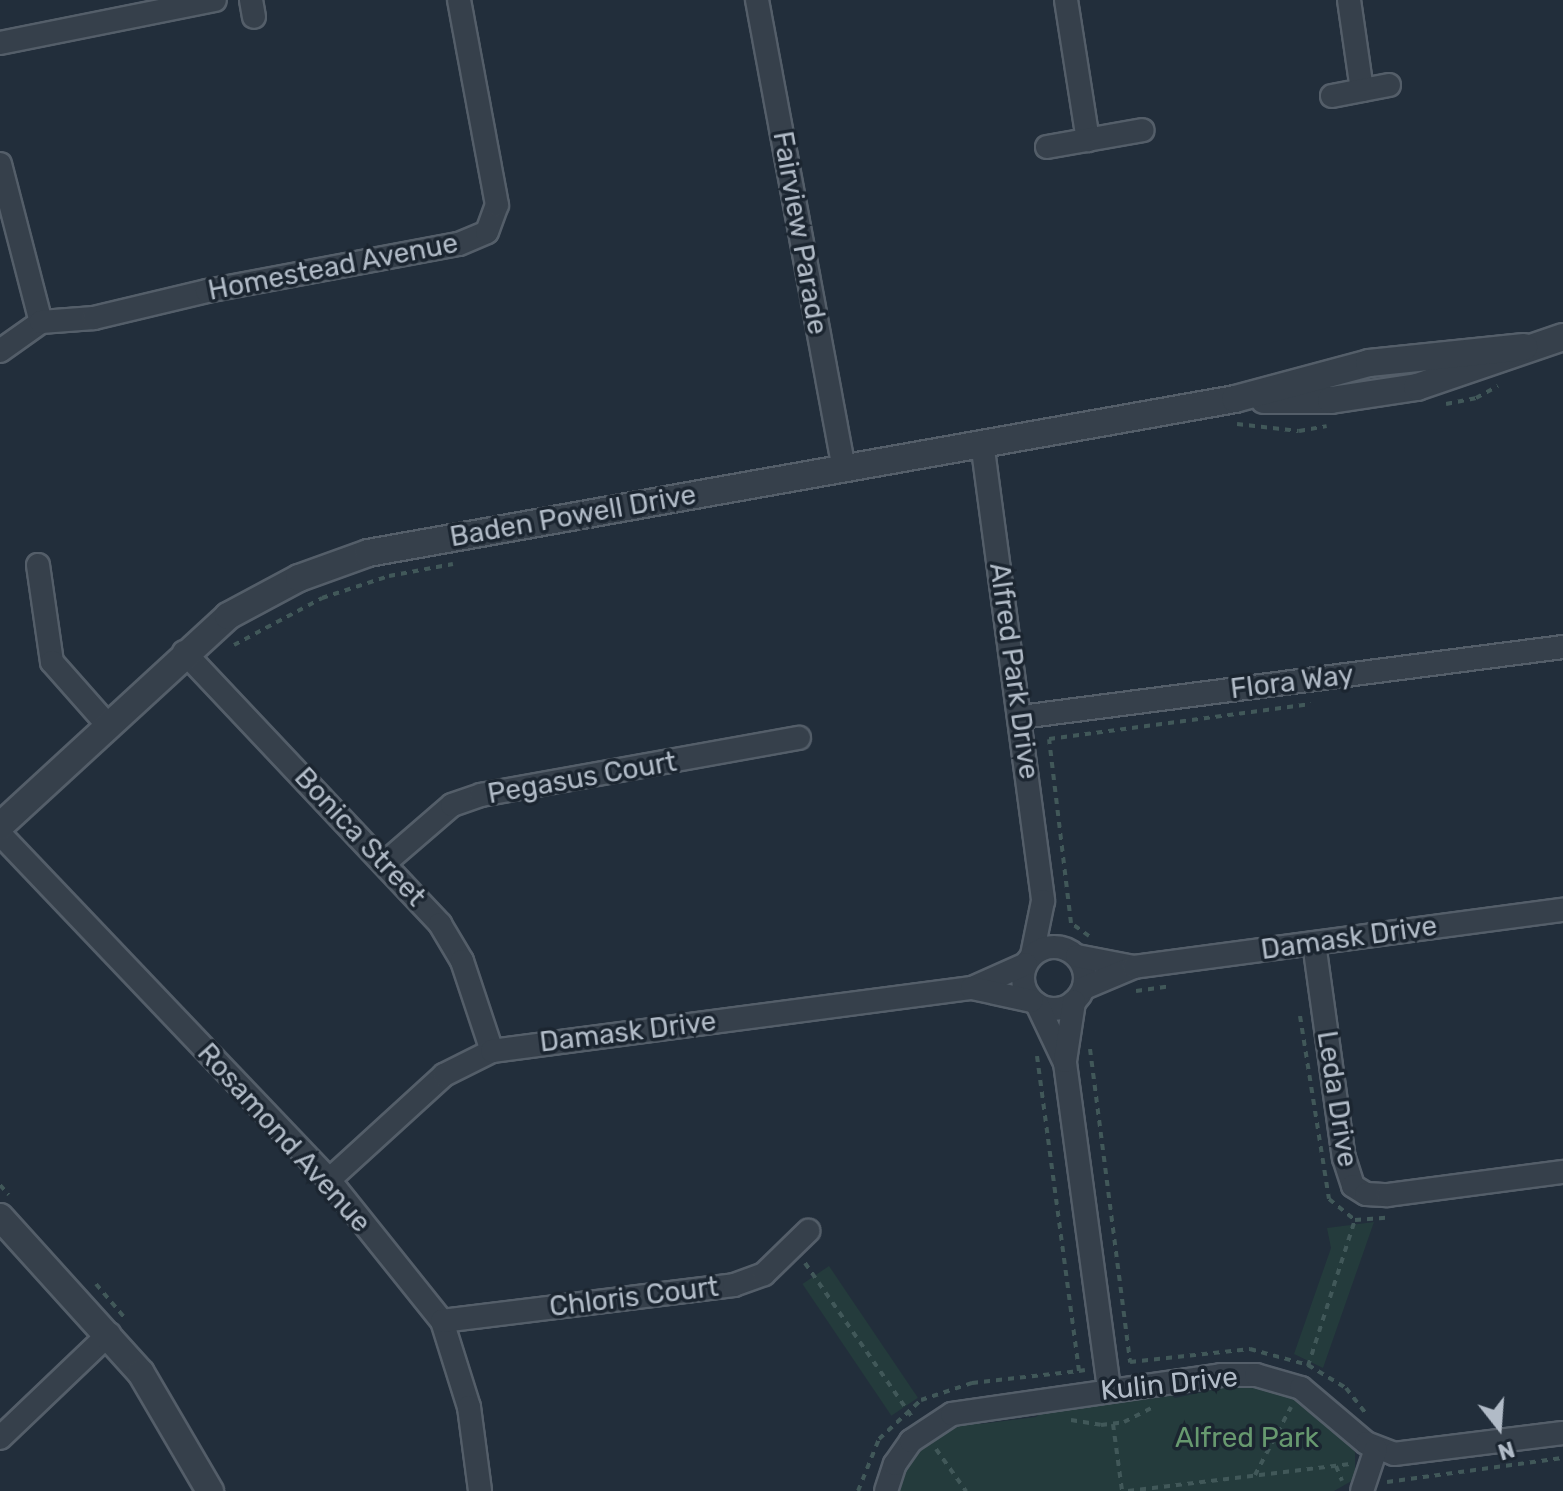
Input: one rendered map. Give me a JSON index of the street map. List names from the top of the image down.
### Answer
{
  "streets": {
    "street": [
      "Fairview Parade",
      "Homestead Avenue",
      "Baden Powell Drive",
      "Alfred Park Drive",
      "Flora Way",
      "Pegasus Court",
      "Bonica Street",
      "Damask Drive",
      "Leda Drive",
      "Rosamond Avenue",
      "Chloris Court",
      "Kulin Drive"
    ]
  },
  "crossings": [
    ["Fairview Parade", "Baden Powell Drive"],
    ["Baden Powell Drive", "Alfred Park Drive"],
    ["Baden Powell Drive", "Bonica Street"],
    ["Alfred Park Drive", "Flora Way"],
    ["Alfred Park Drive", "Damask Drive"],
    ["Pegasus Court", "Bonica Street"],
    ["Bonica Street", "Damask Drive"],
    ["Damask Drive", "Leda Drive"],
    ["Damask Drive", "Rosamond Avenue"],
    ["Rosamond Avenue", "Chloris Court"]
  ],
  "parks": ["Alfred Park"],
  "north": "bottom"
}
